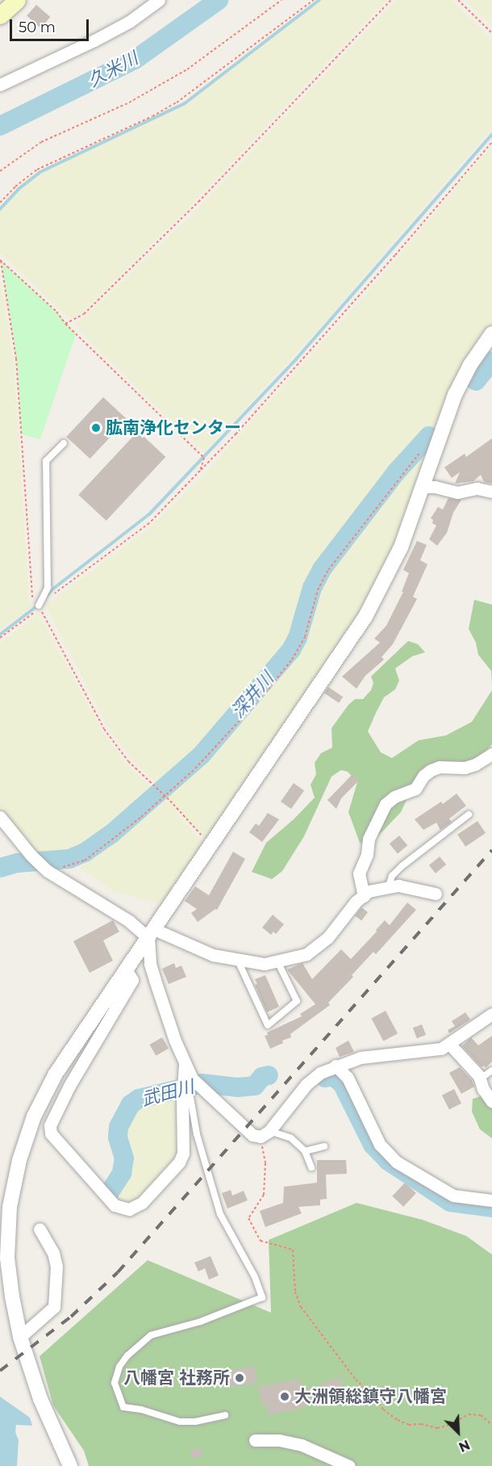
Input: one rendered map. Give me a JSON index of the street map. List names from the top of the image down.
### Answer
{
  "water": ["久米川", "深井川", "武田川"],
  "places": ["肱南浄化センター", "八幡宮 社務所", "大洲領総鎮守八幡宮"],
  "scale_bar": "50 m",
  "north": "bottom right"
}
